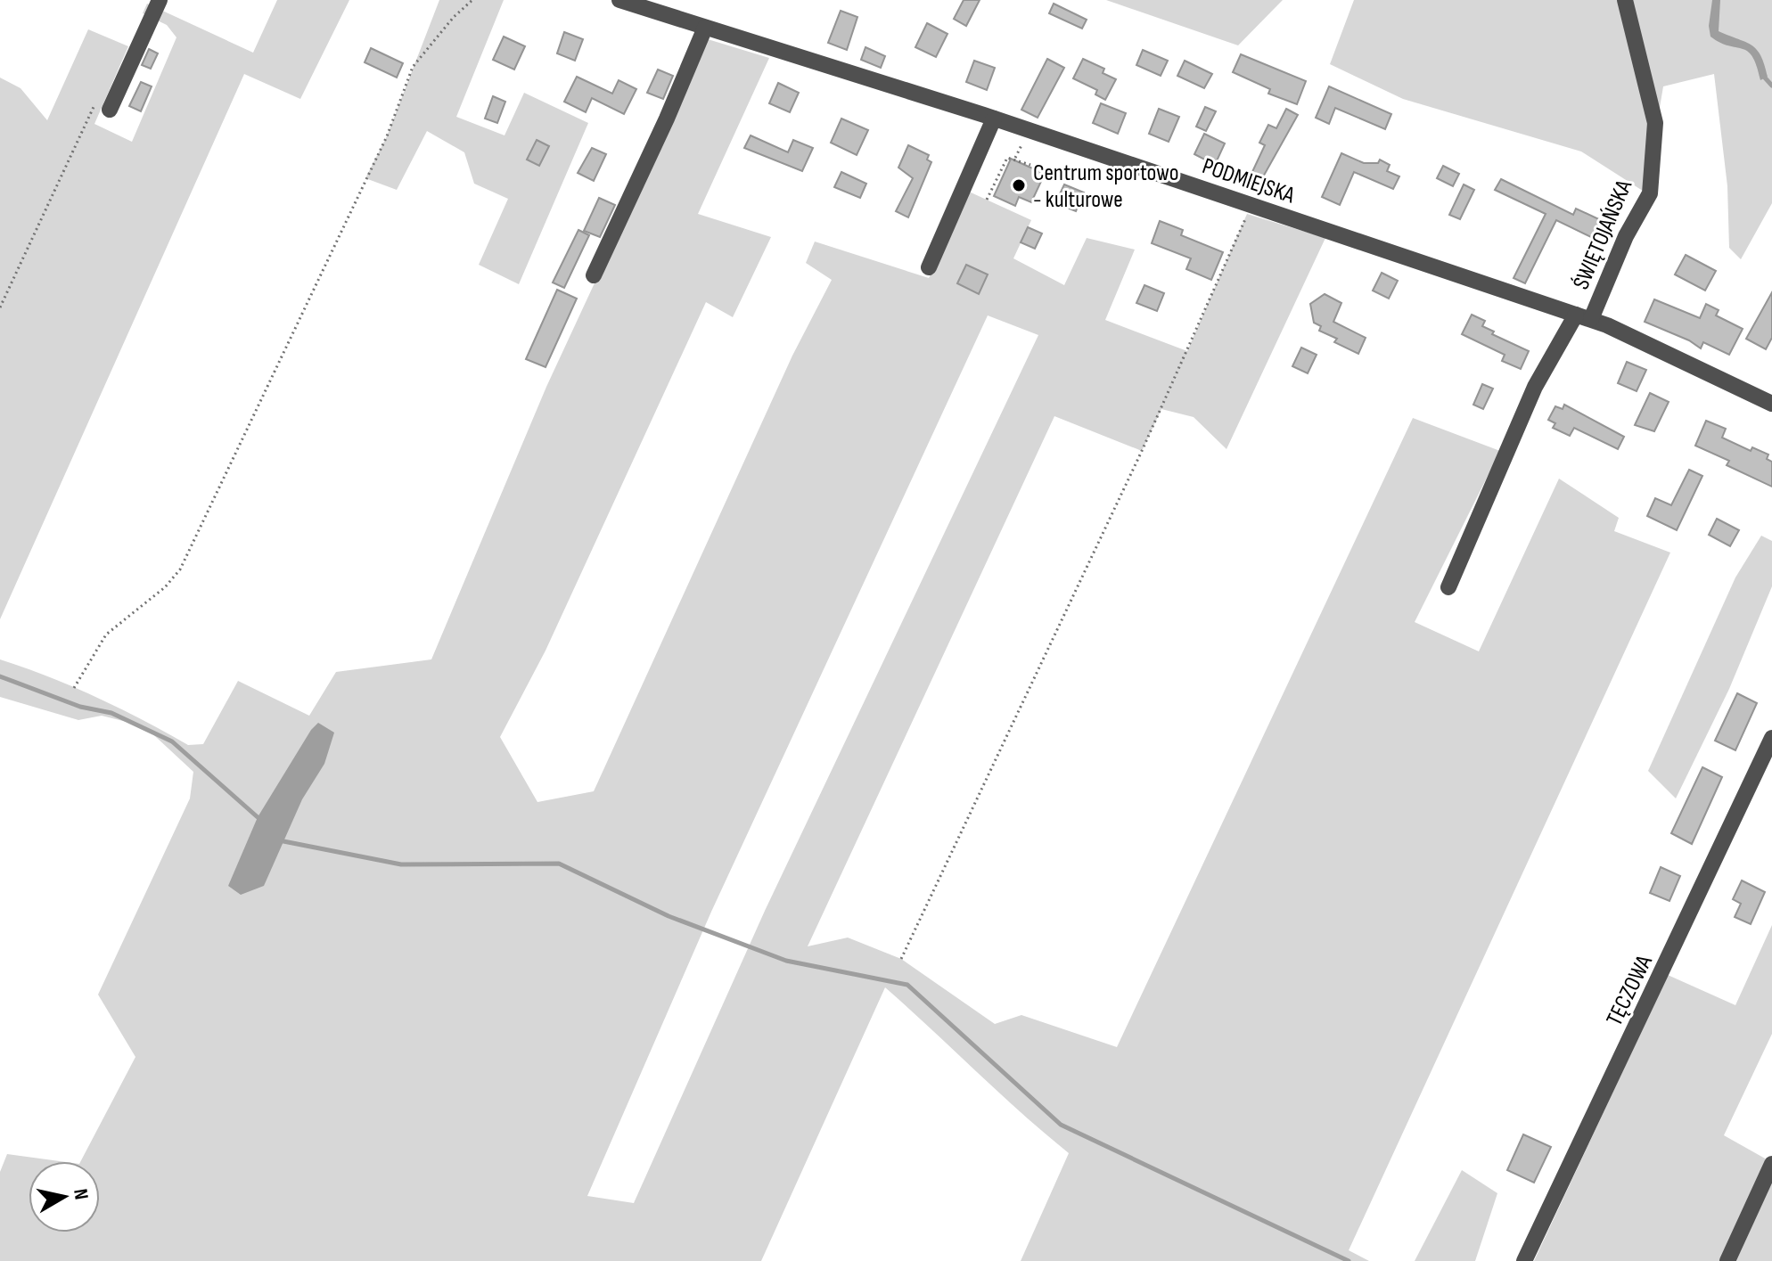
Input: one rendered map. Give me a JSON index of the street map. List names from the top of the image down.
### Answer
{
  "streets": {
    "street": ["PODMIEJSKA", "ŚWIĘTOJAŃSKA", "TĘCZOWA"]
  },
  "crossings": [
    ["PODMIEJSKA", "ŚWIĘTOJAŃSKA"]
  ],
  "places": ["Centrum sportowo - kulturowe"],
  "north": "right"
}
